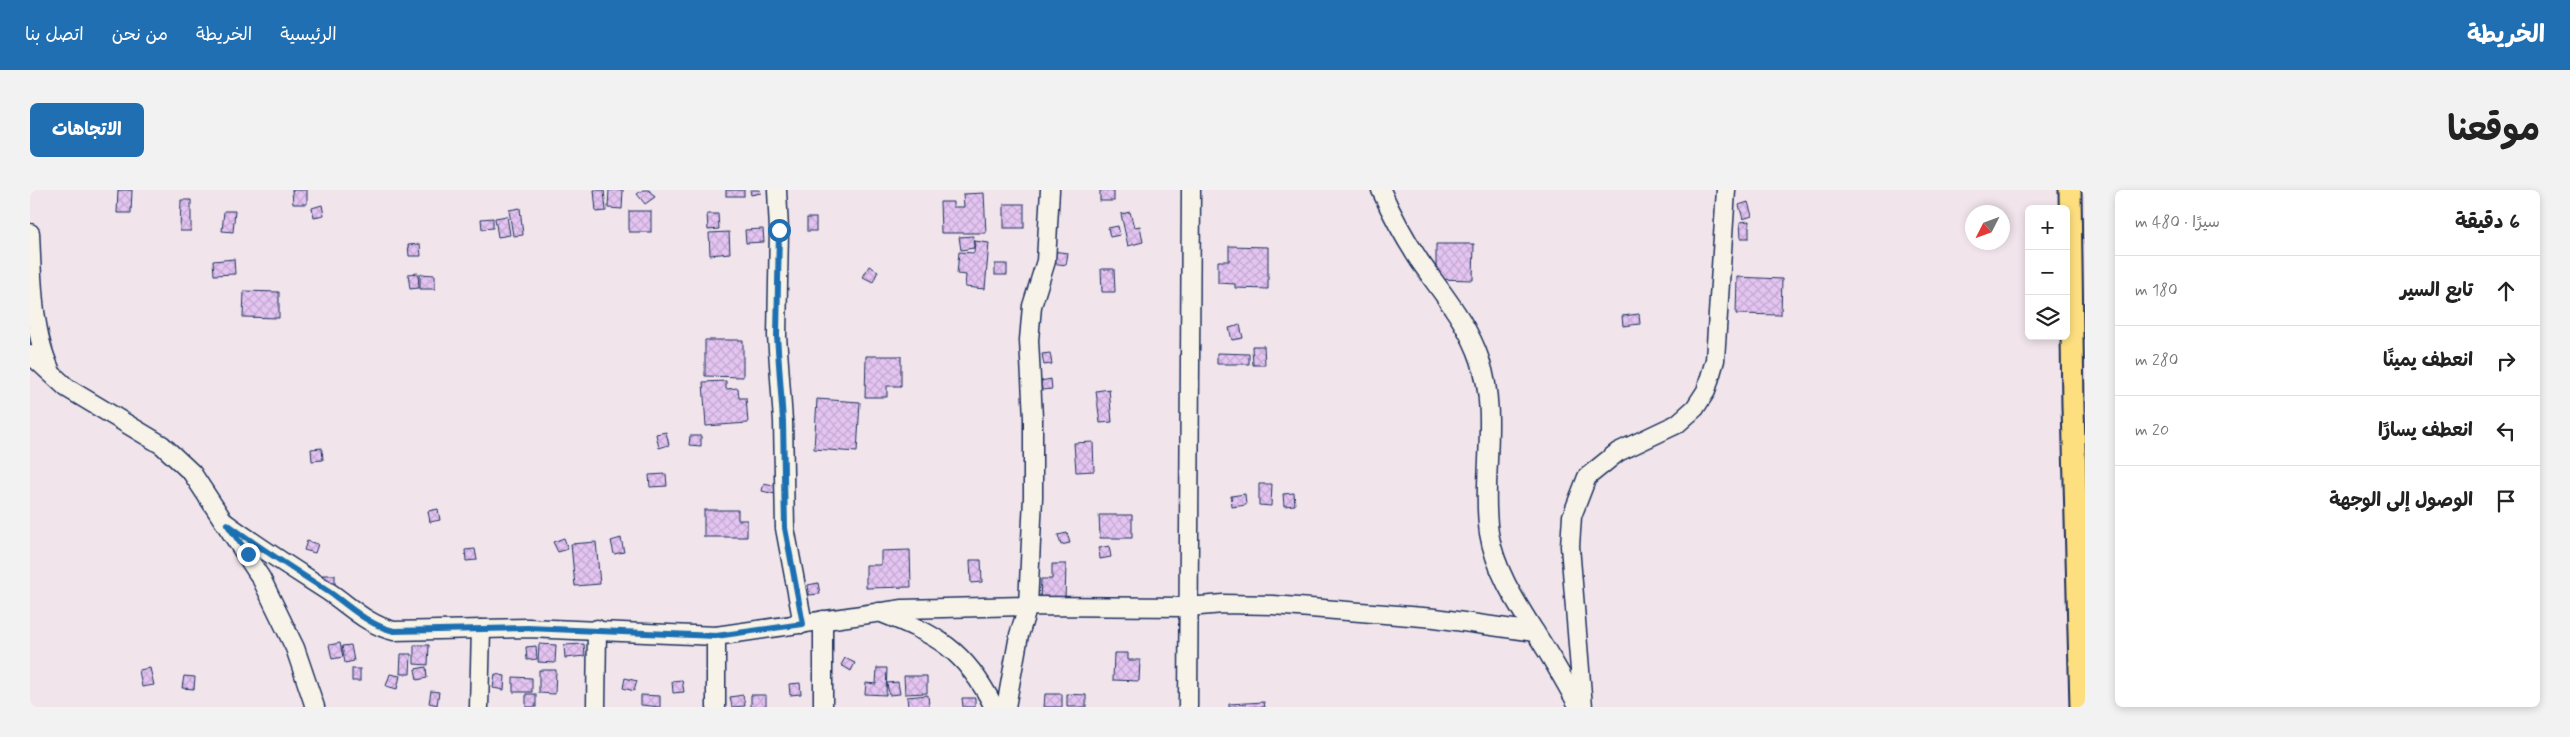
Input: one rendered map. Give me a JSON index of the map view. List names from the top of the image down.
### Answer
{
  "north": "bottom left",
  "page": {
    "header": "الخريطة",
    "nav": [
      "الرئيسية",
      "الخريطة",
      "من نحن",
      "اتصل بنا"
    ],
    "title": "موقعنا",
    "buttons": "الاتجاهات",
    "heading": ["6 دقيقة", "سيرًا · 480 m"],
    "map_buttons": ["+", "−"],
    "list": [
      ["تابع السير", "180 m"],
      ["انعطف يمينًا", "280 m"],
      ["انعطف يسارًا", "20 m"],
      "الوصول إلى الوجهة"
    ]
  }
}
